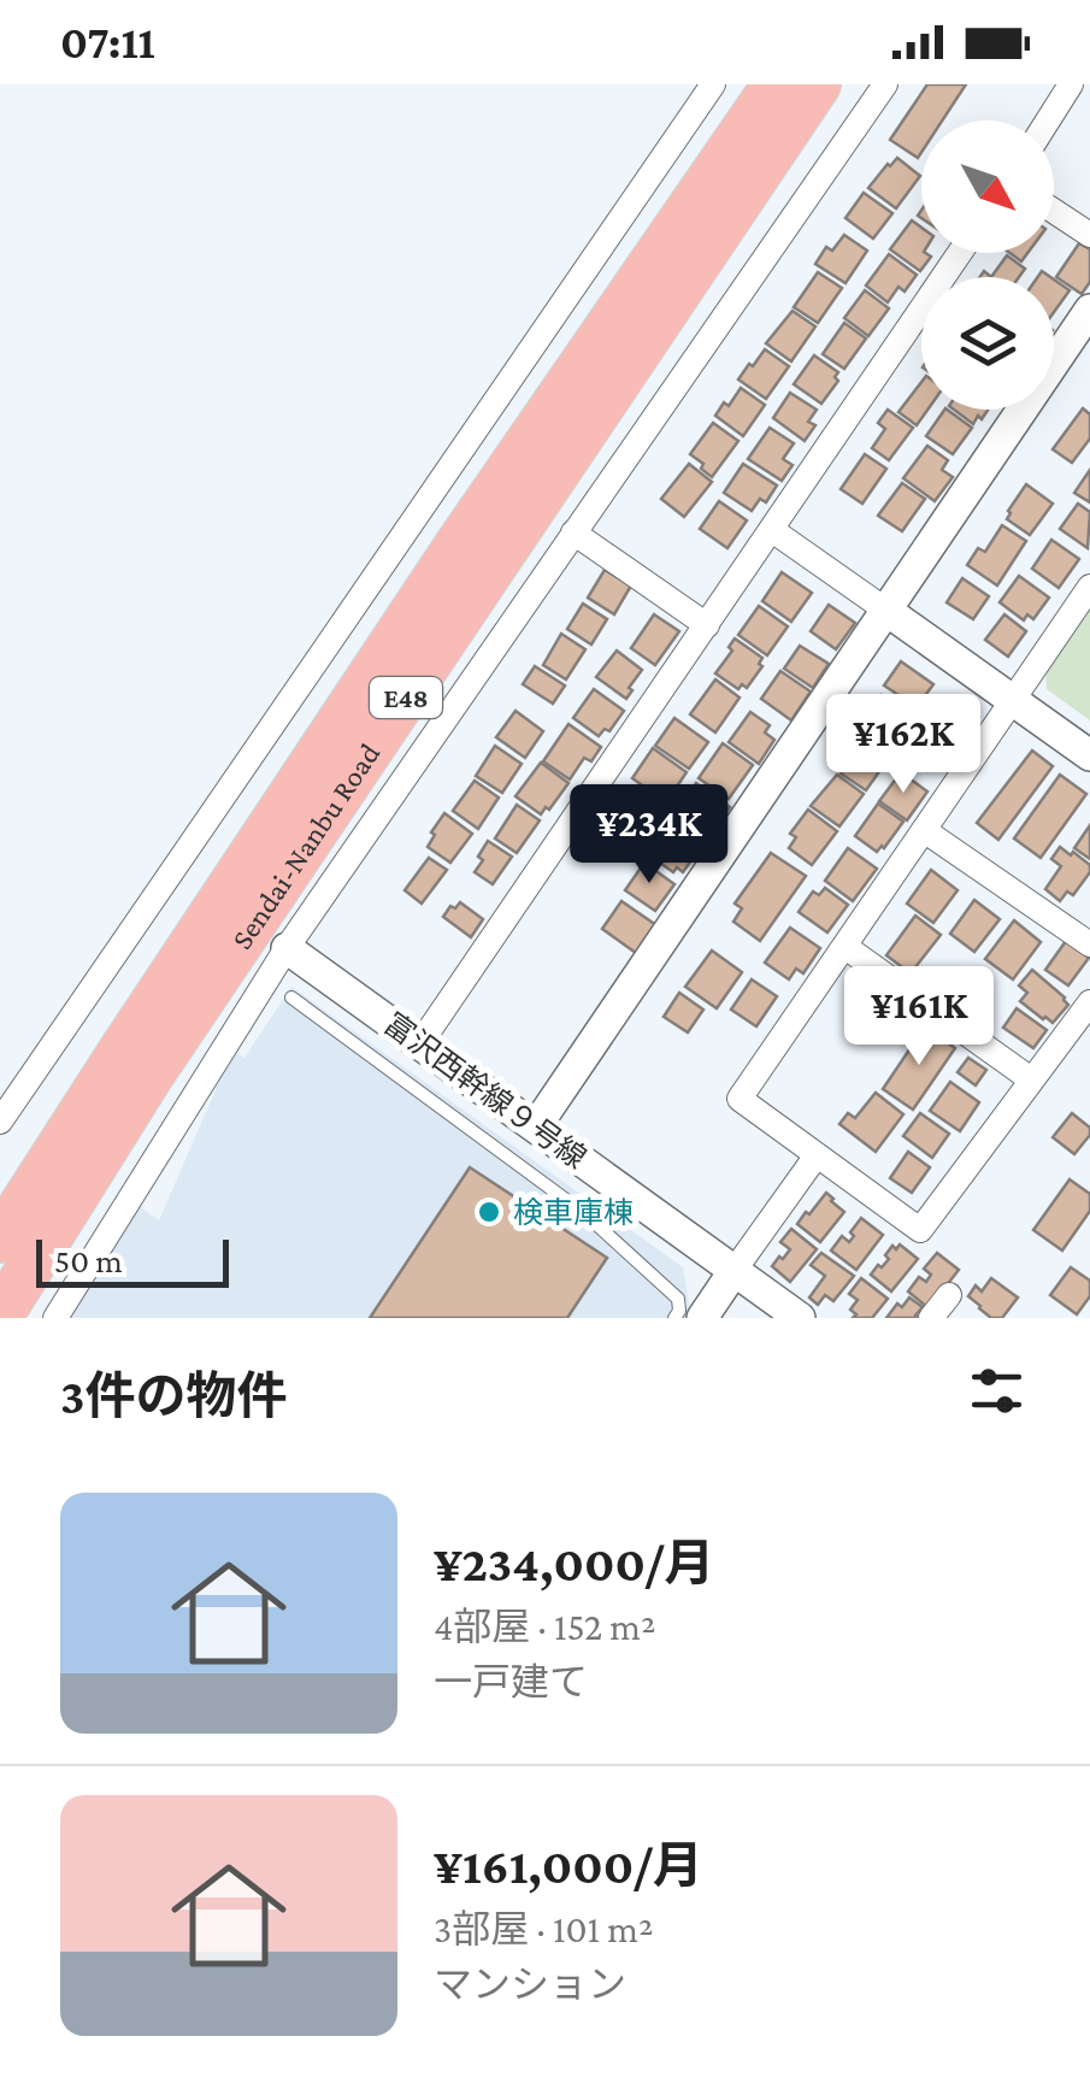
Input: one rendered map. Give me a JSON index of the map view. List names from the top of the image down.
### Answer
{
  "streets": {
    "highway": ["E48", "Sendai-Nanbu Road"],
    "street": ["富沢西幹線９号線"]
  },
  "places": ["検車庫棟"],
  "scale_bar": "50 m",
  "north": "bottom right",
  "page": {
    "status": "07:11",
    "price": ["¥162K", "¥234K", "¥161K"],
    "scale": "50 m",
    "heading": "3件の物件",
    "list": [
      {
        "name": "¥234,000/月",
        "note": "4部屋 · 152 m² · 一戸建て"
      },
      {
        "name": "¥161,000/月",
        "note": "3部屋 · 101 m² · マンション"
      }
    ]
  }
}
